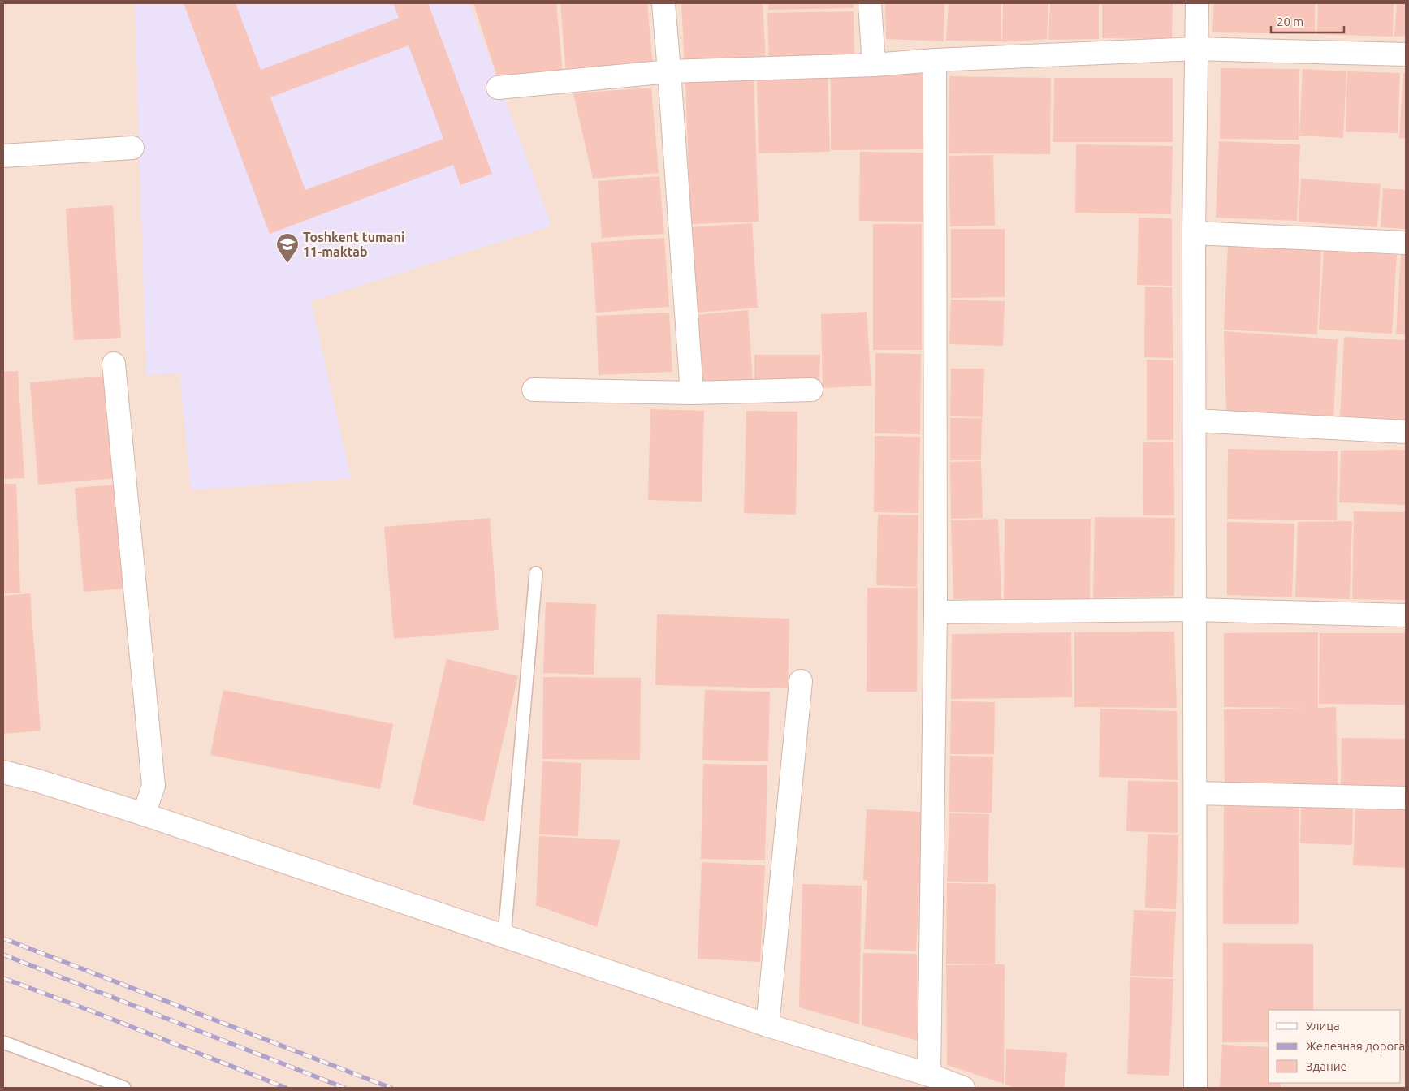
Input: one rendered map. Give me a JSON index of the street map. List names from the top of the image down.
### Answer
{
  "places": {
    "school or university": ["Toshkent tumani 11-maktab"]
  },
  "legend": ["Улица", "Железная дорога", "Здание"],
  "scale_bar": "20 m"
}
